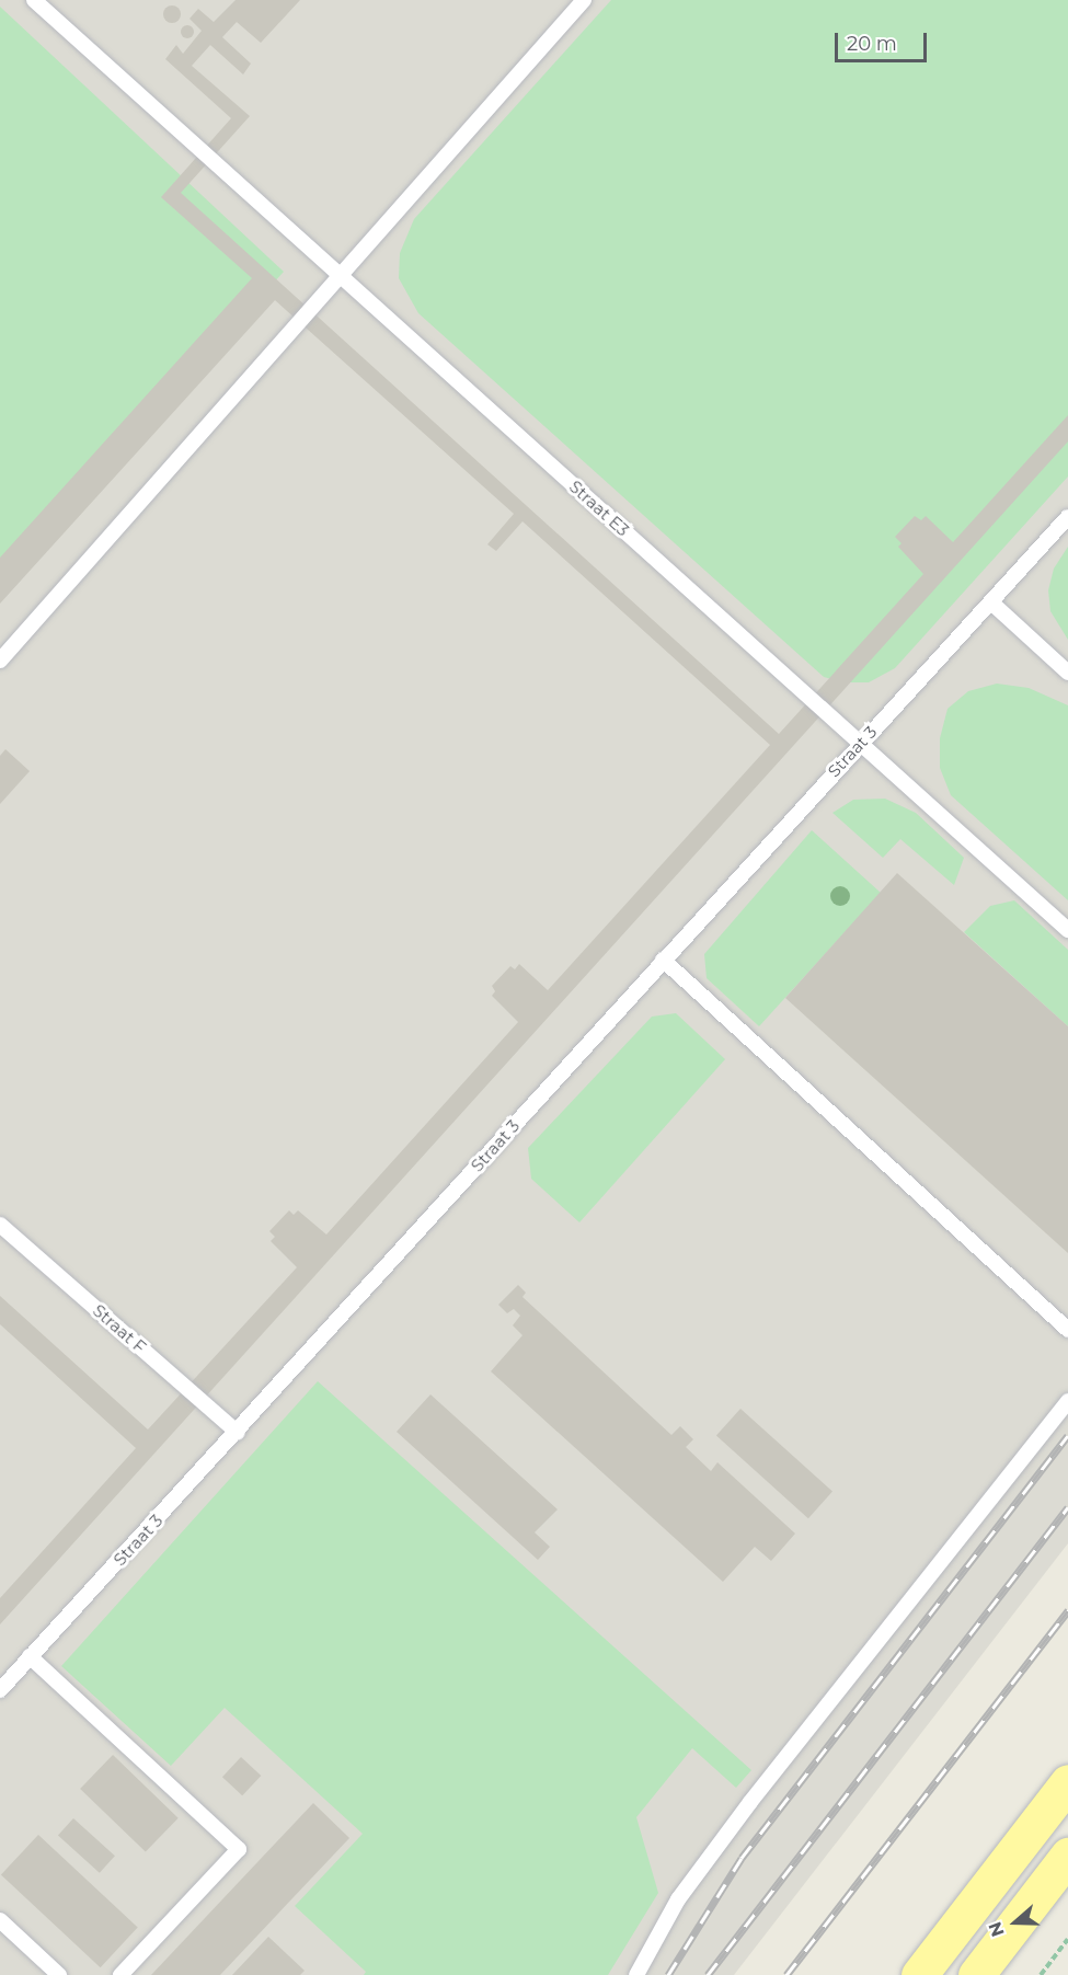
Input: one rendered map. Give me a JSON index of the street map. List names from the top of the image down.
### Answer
{
  "streets": {
    "lane": ["Straat E3", "Straat 3", "Straat F"]
  },
  "crossings": [
    ["Straat E3", "Straat 3"],
    ["Straat 3", "Straat F"]
  ],
  "scale_bar": "20 m",
  "north": "left"
}
